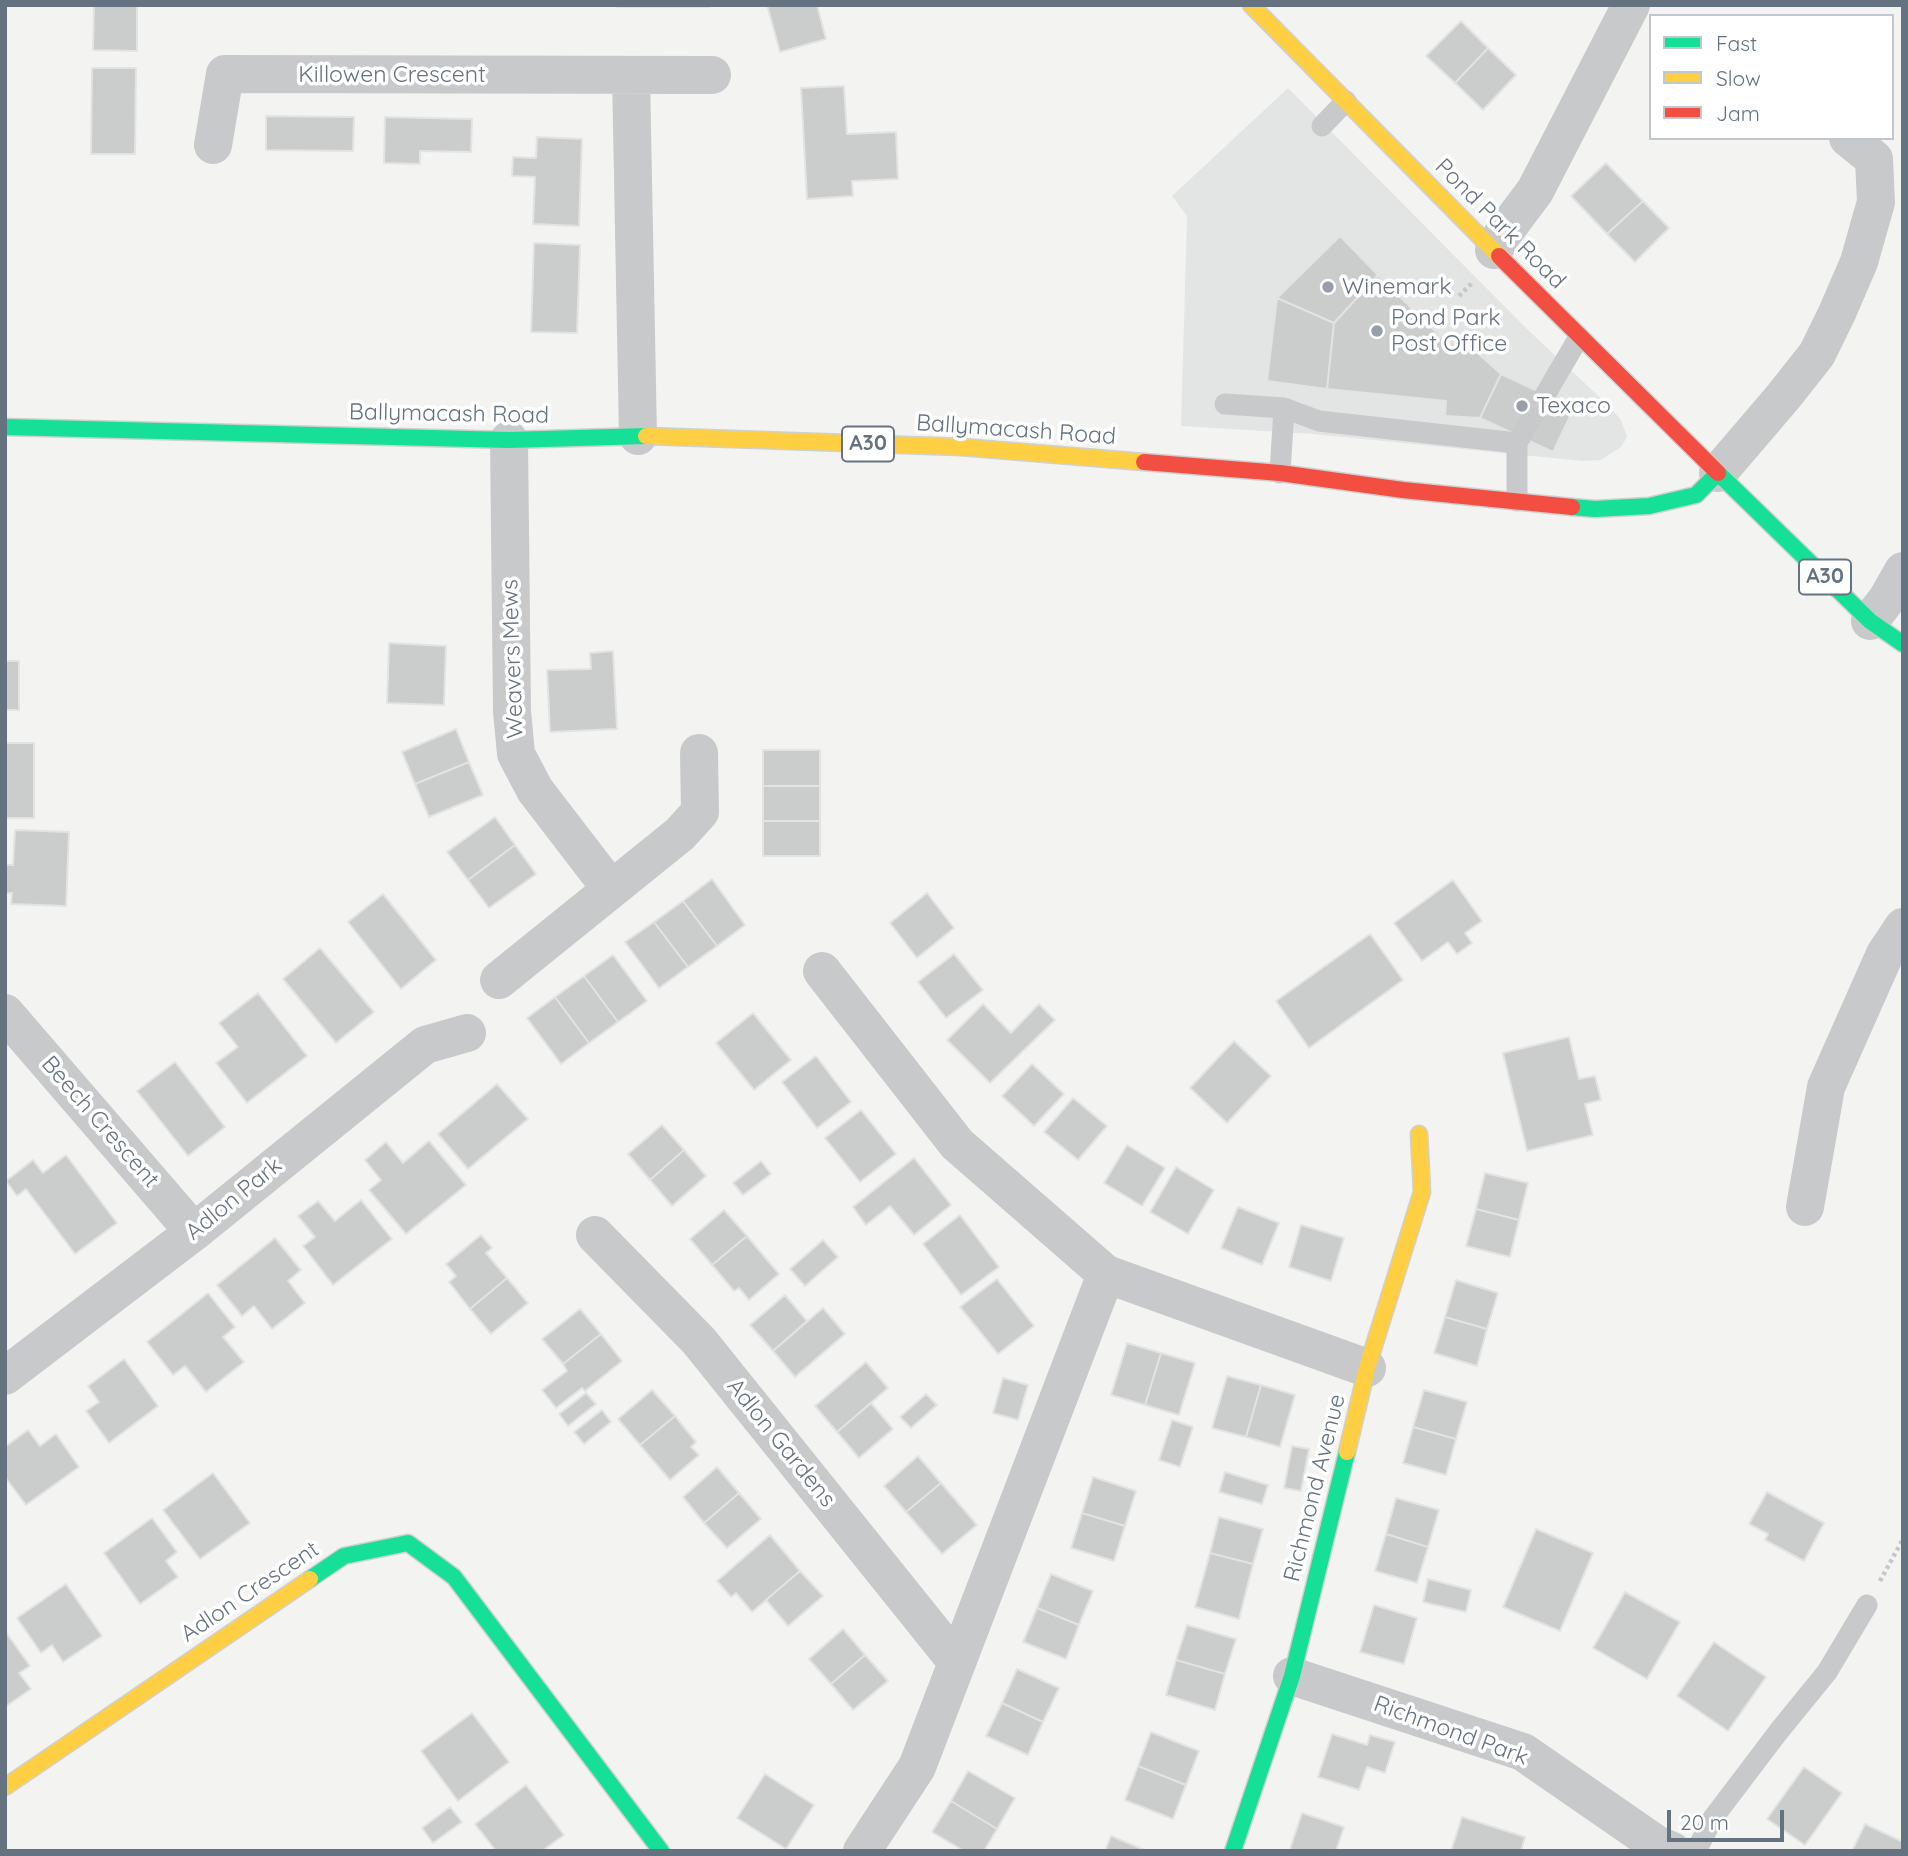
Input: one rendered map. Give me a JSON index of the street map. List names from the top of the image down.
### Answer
{
  "streets": {
    "main road": [
      "Pond Park Road",
      "Ballymacash Road",
      "A30",
      "Richmond Avenue",
      "Adlon Crescent"
    ],
    "street": [
      "Killowen Crescent",
      "Weavers Mews",
      "Beech Crescent",
      "Adlon Park",
      "Adlon Gardens",
      "Richmond Park"
    ]
  },
  "crossings": [
    ["Pond Park Road", "Ballymacash Road"],
    ["Pond Park Road", "A30"],
    ["Ballymacash Road", "A30"],
    ["Ballymacash Road", "Weavers Mews"],
    ["Beech Crescent", "Adlon Park"],
    ["Richmond Avenue", "Richmond Park"]
  ],
  "places": ["Winemark", "Pond Park Post Office", "Texaco"],
  "legend": ["Fast", "Slow", "Jam"],
  "scale_bar": "20 m"
}
